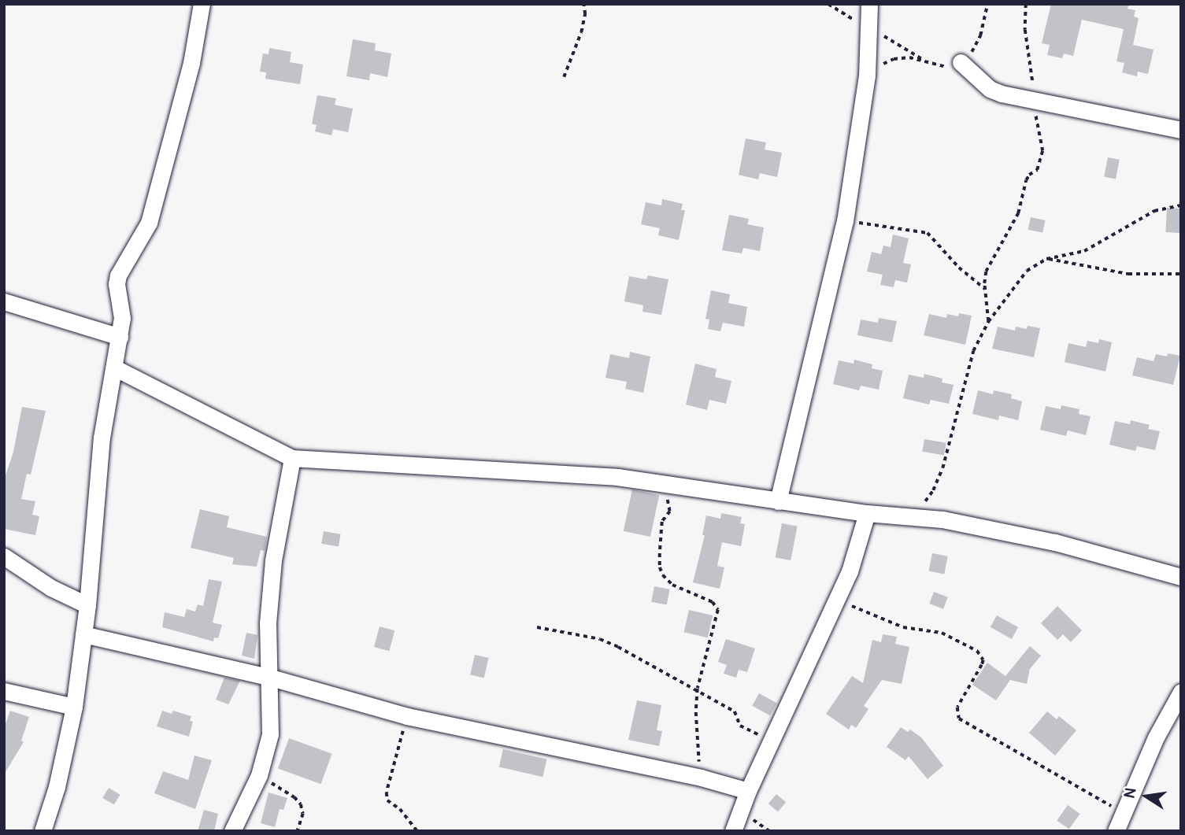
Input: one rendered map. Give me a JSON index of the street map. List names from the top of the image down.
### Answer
{
  "north": "left"
}
